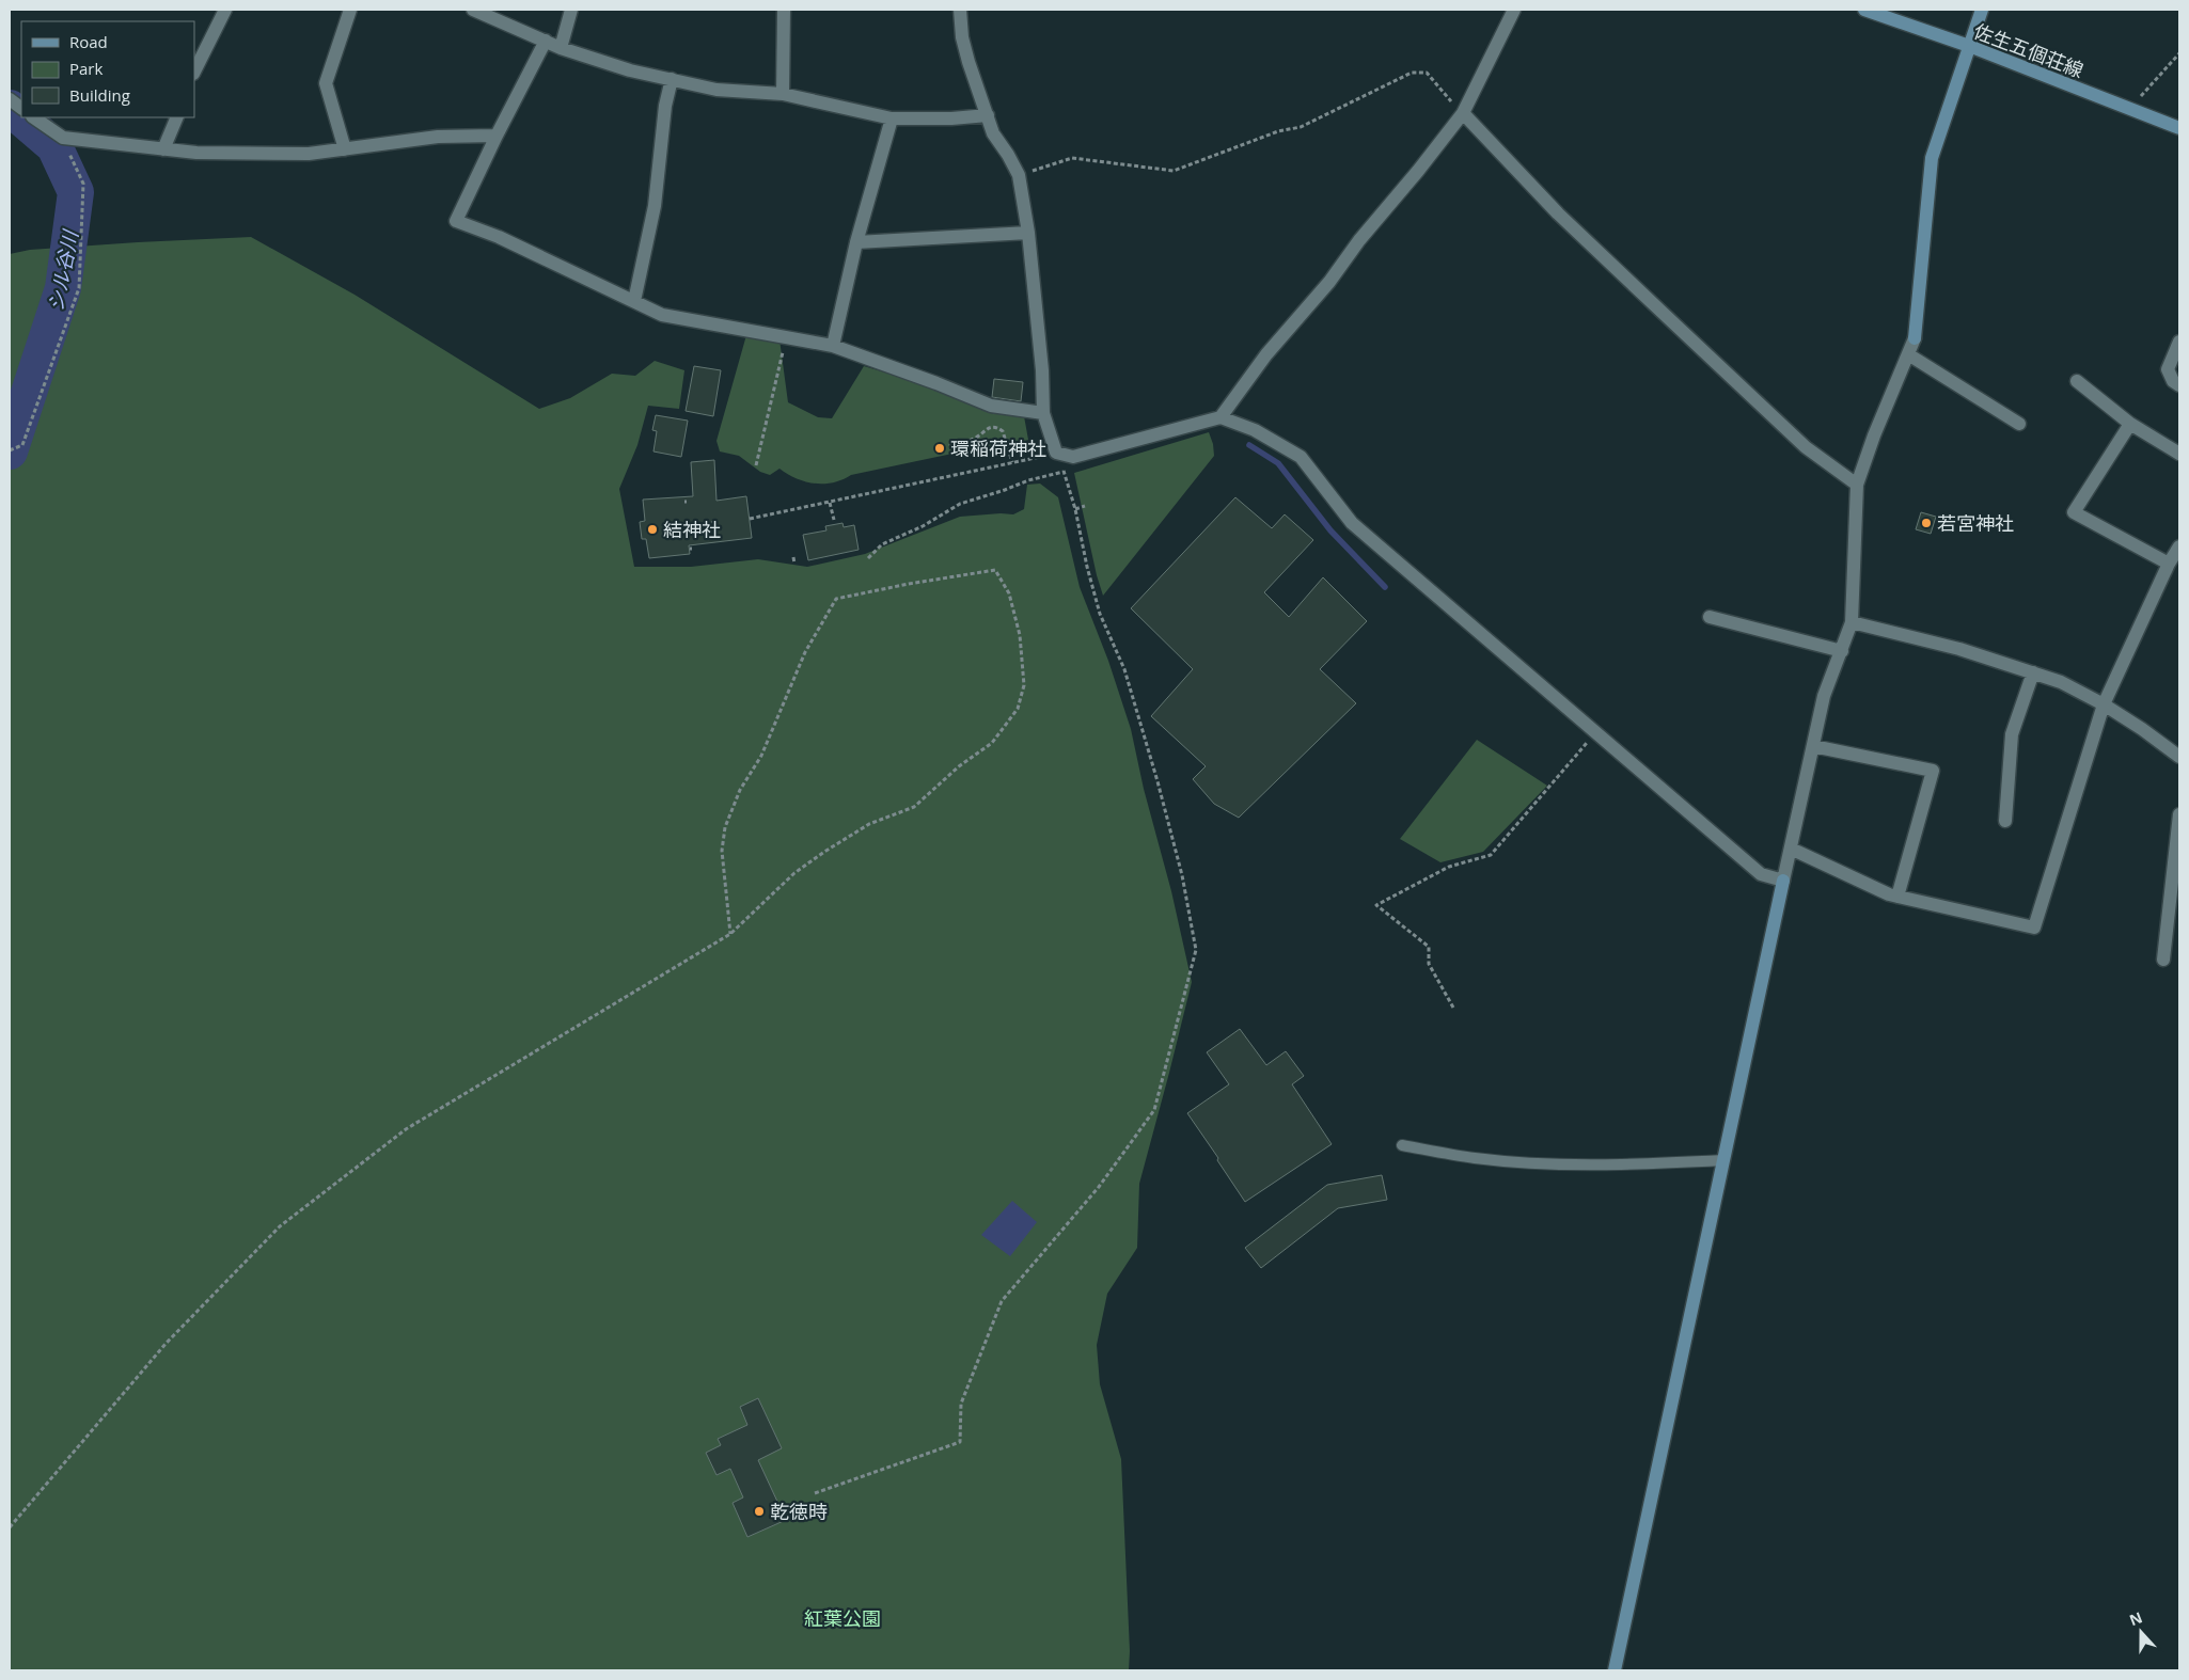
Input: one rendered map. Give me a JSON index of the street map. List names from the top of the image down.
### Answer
{
  "streets": {
    "street": ["佐生五個荘線"]
  },
  "water": ["シル谷川"],
  "parks": ["紅葉公園"],
  "places": [
    "環稲荷神社",
    "若宮神社",
    "結神社",
    "乾徳時"
  ],
  "legend": ["Road", "Park", "Building"],
  "north": "top"
}
